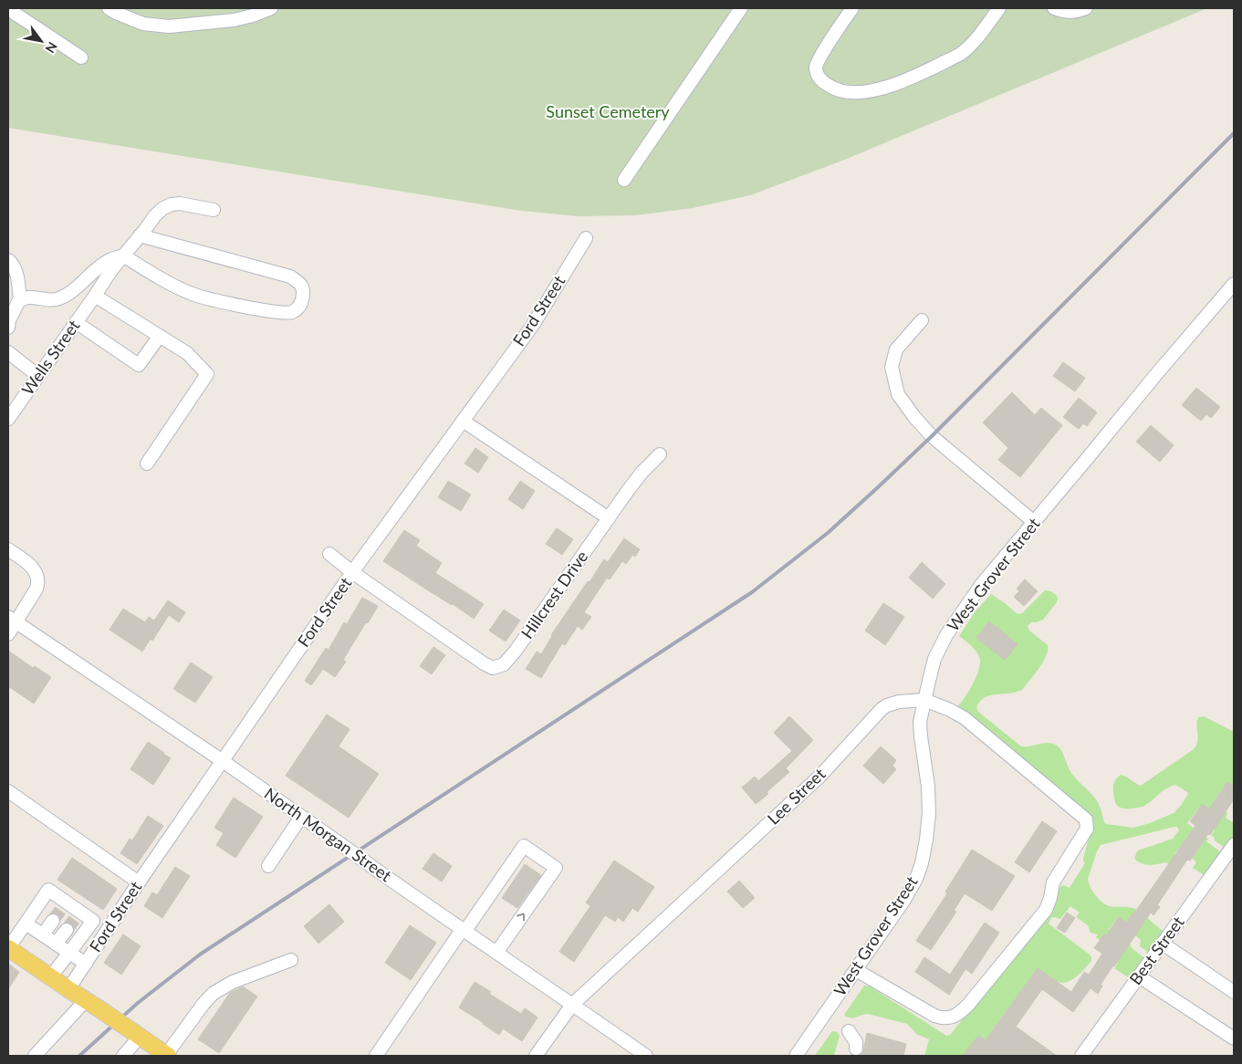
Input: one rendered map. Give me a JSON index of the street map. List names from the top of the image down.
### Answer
{
  "streets": {
    "street": [
      "Ford Street",
      "Wells Street",
      "West Grover Street",
      "Hillcrest Drive",
      "Lee Street",
      "North Morgan Street",
      "Best Street"
    ]
  },
  "crossings": [
    ["Ford Street", "Hillcrest Drive"],
    ["Ford Street", "North Morgan Street"],
    ["West Grover Street", "Lee Street"],
    ["Lee Street", "North Morgan Street"]
  ],
  "parks": ["Sunset Cemetery"],
  "north": "bottom right"
}
